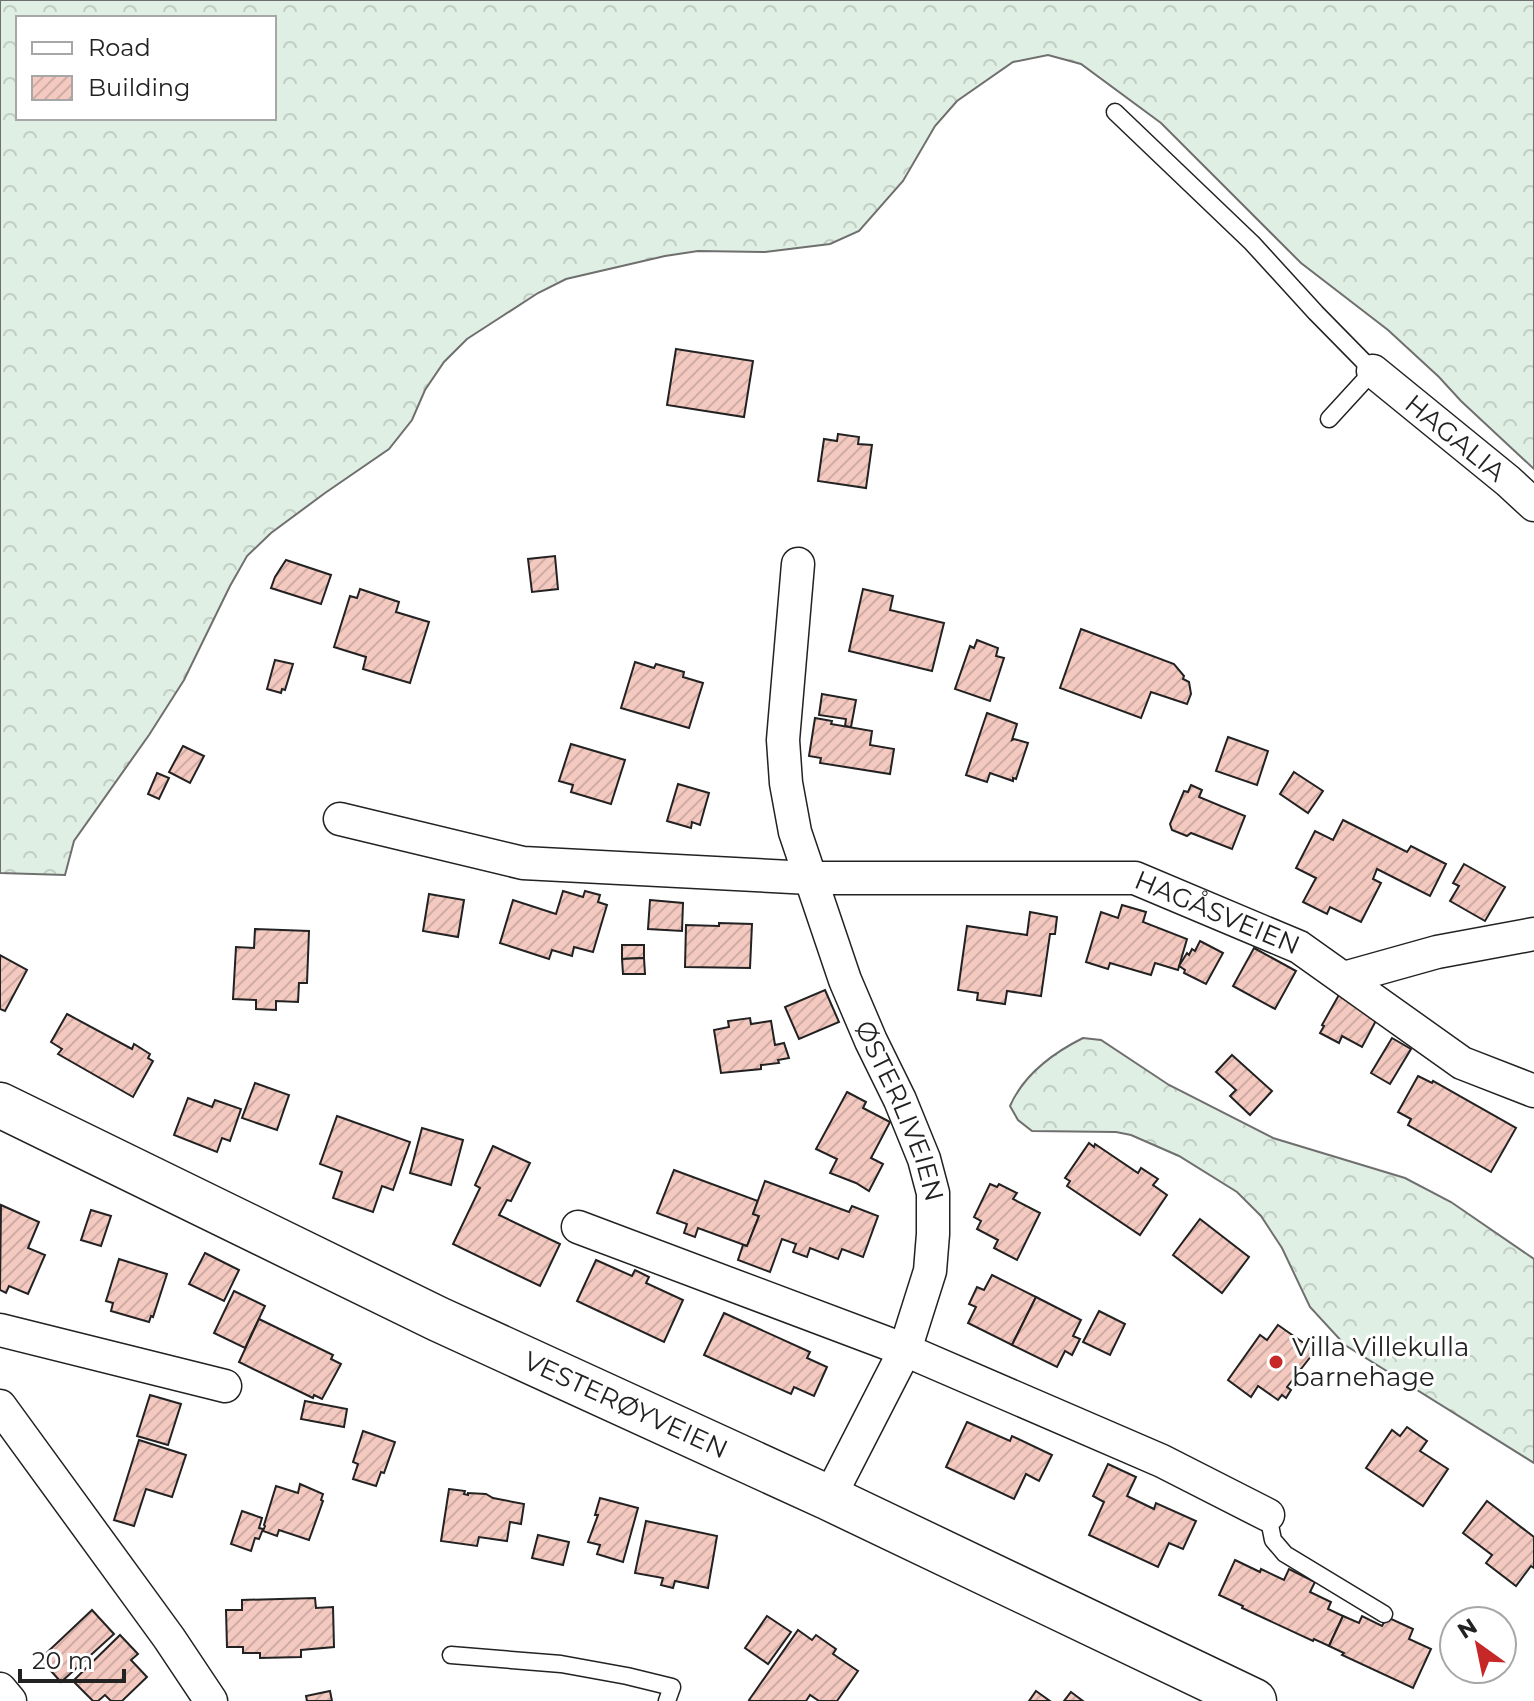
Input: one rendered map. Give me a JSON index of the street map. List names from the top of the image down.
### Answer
{
  "streets": {
    "main road": ["VESTERØYVEIEN"],
    "street": ["HAGALIA", "HAGÅSVEIEN", "ØSTERLIVEIEN"]
  },
  "crossings": [
    ["HAGÅSVEIEN", "ØSTERLIVEIEN"],
    ["ØSTERLIVEIEN", "VESTERØYVEIEN"]
  ],
  "places": ["Villa Villekulla barnehage"],
  "legend": ["Road", "Building"],
  "scale_bar": "20 m",
  "north": "top left"
}
